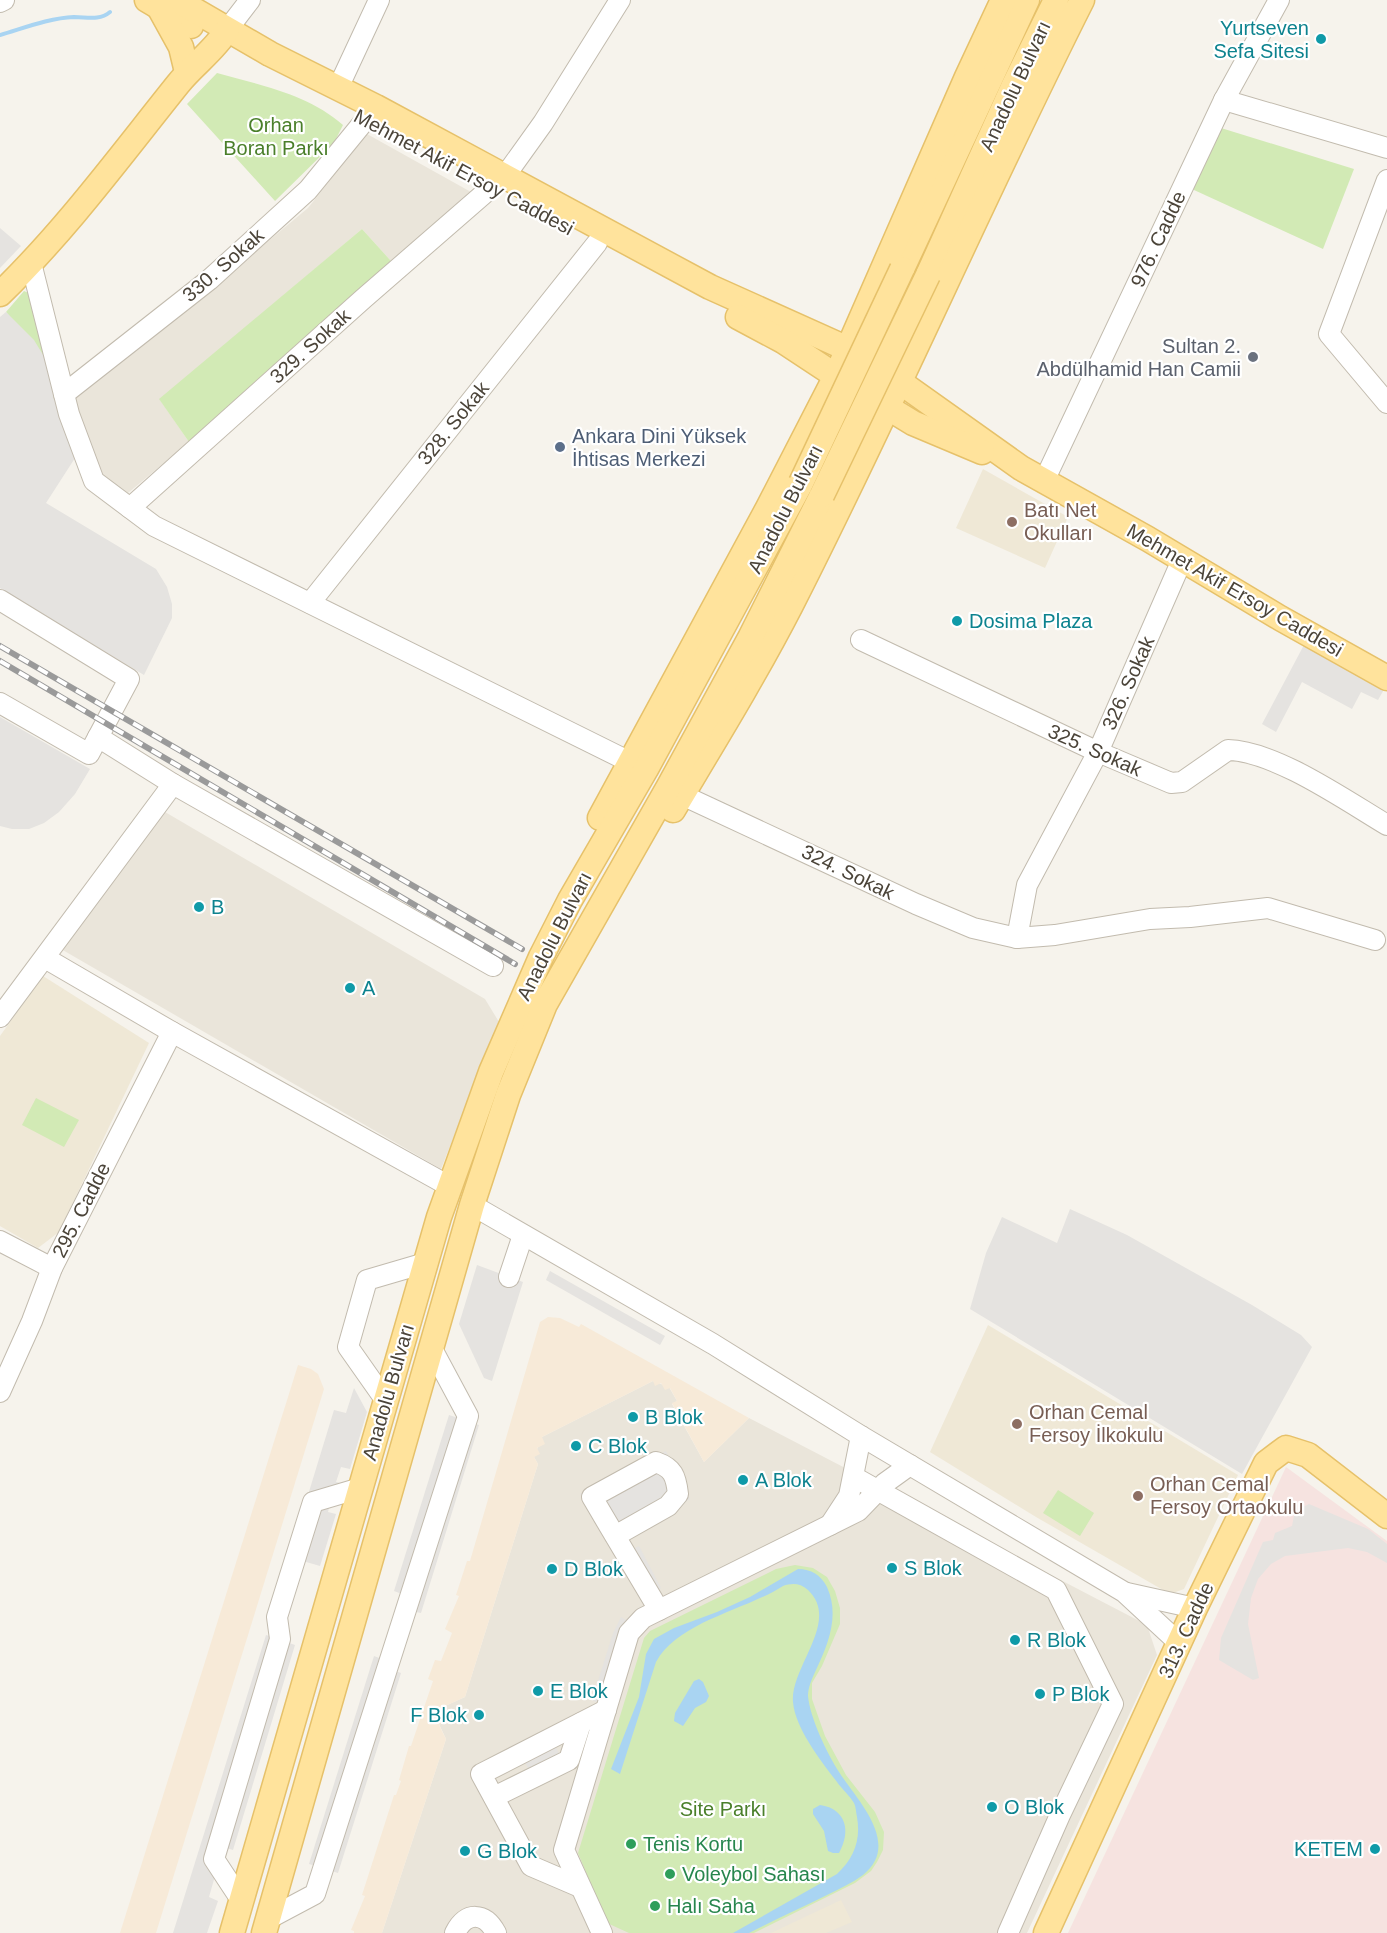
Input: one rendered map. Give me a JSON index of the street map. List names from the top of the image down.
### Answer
{
  "streets": {
    "main road": ["Anadolu Bulvarı", "Mehmet Akif Ersoy Caddesi", "313. Cadde"],
    "street": [
      "976. Cadde",
      "330. Sokak",
      "329. Sokak",
      "328. Sokak",
      "326. Sokak",
      "325. Sokak",
      "324. Sokak",
      "295. Cadde"
    ]
  },
  "crossings": [
    ["Mehmet Akif Ersoy Caddesi", "976. Cadde"],
    ["Mehmet Akif Ersoy Caddesi", "330. Sokak"],
    ["Mehmet Akif Ersoy Caddesi", "329. Sokak"],
    ["Mehmet Akif Ersoy Caddesi", "328. Sokak"],
    ["Mehmet Akif Ersoy Caddesi", "326. Sokak"],
    ["326. Sokak", "325. Sokak"],
    ["326. Sokak", "324. Sokak"]
  ],
  "parks": ["Orhan Boran Parkı", "Site Parkı"],
  "places": [
    "Yurtseven Sefa Sitesi",
    "Sultan 2. Abdülhamid Han Camii",
    "Ankara Dini Yüksek İhtisas Merkezi",
    "Batı Net Okulları",
    "Dosima Plaza",
    "B",
    "A",
    "B Blok",
    "Orhan Cemal Fersoy İlkokulu",
    "C Blok",
    "A Blok",
    "Orhan Cemal Fersoy Ortaokulu",
    "S Blok",
    "D Blok",
    "R Blok",
    "E Blok",
    "P Blok",
    "F Blok",
    "O Blok",
    "Tenis Kortu",
    "KETEM",
    "G Blok",
    "Voleybol Sahası",
    "Halı Saha"
  ]
}
